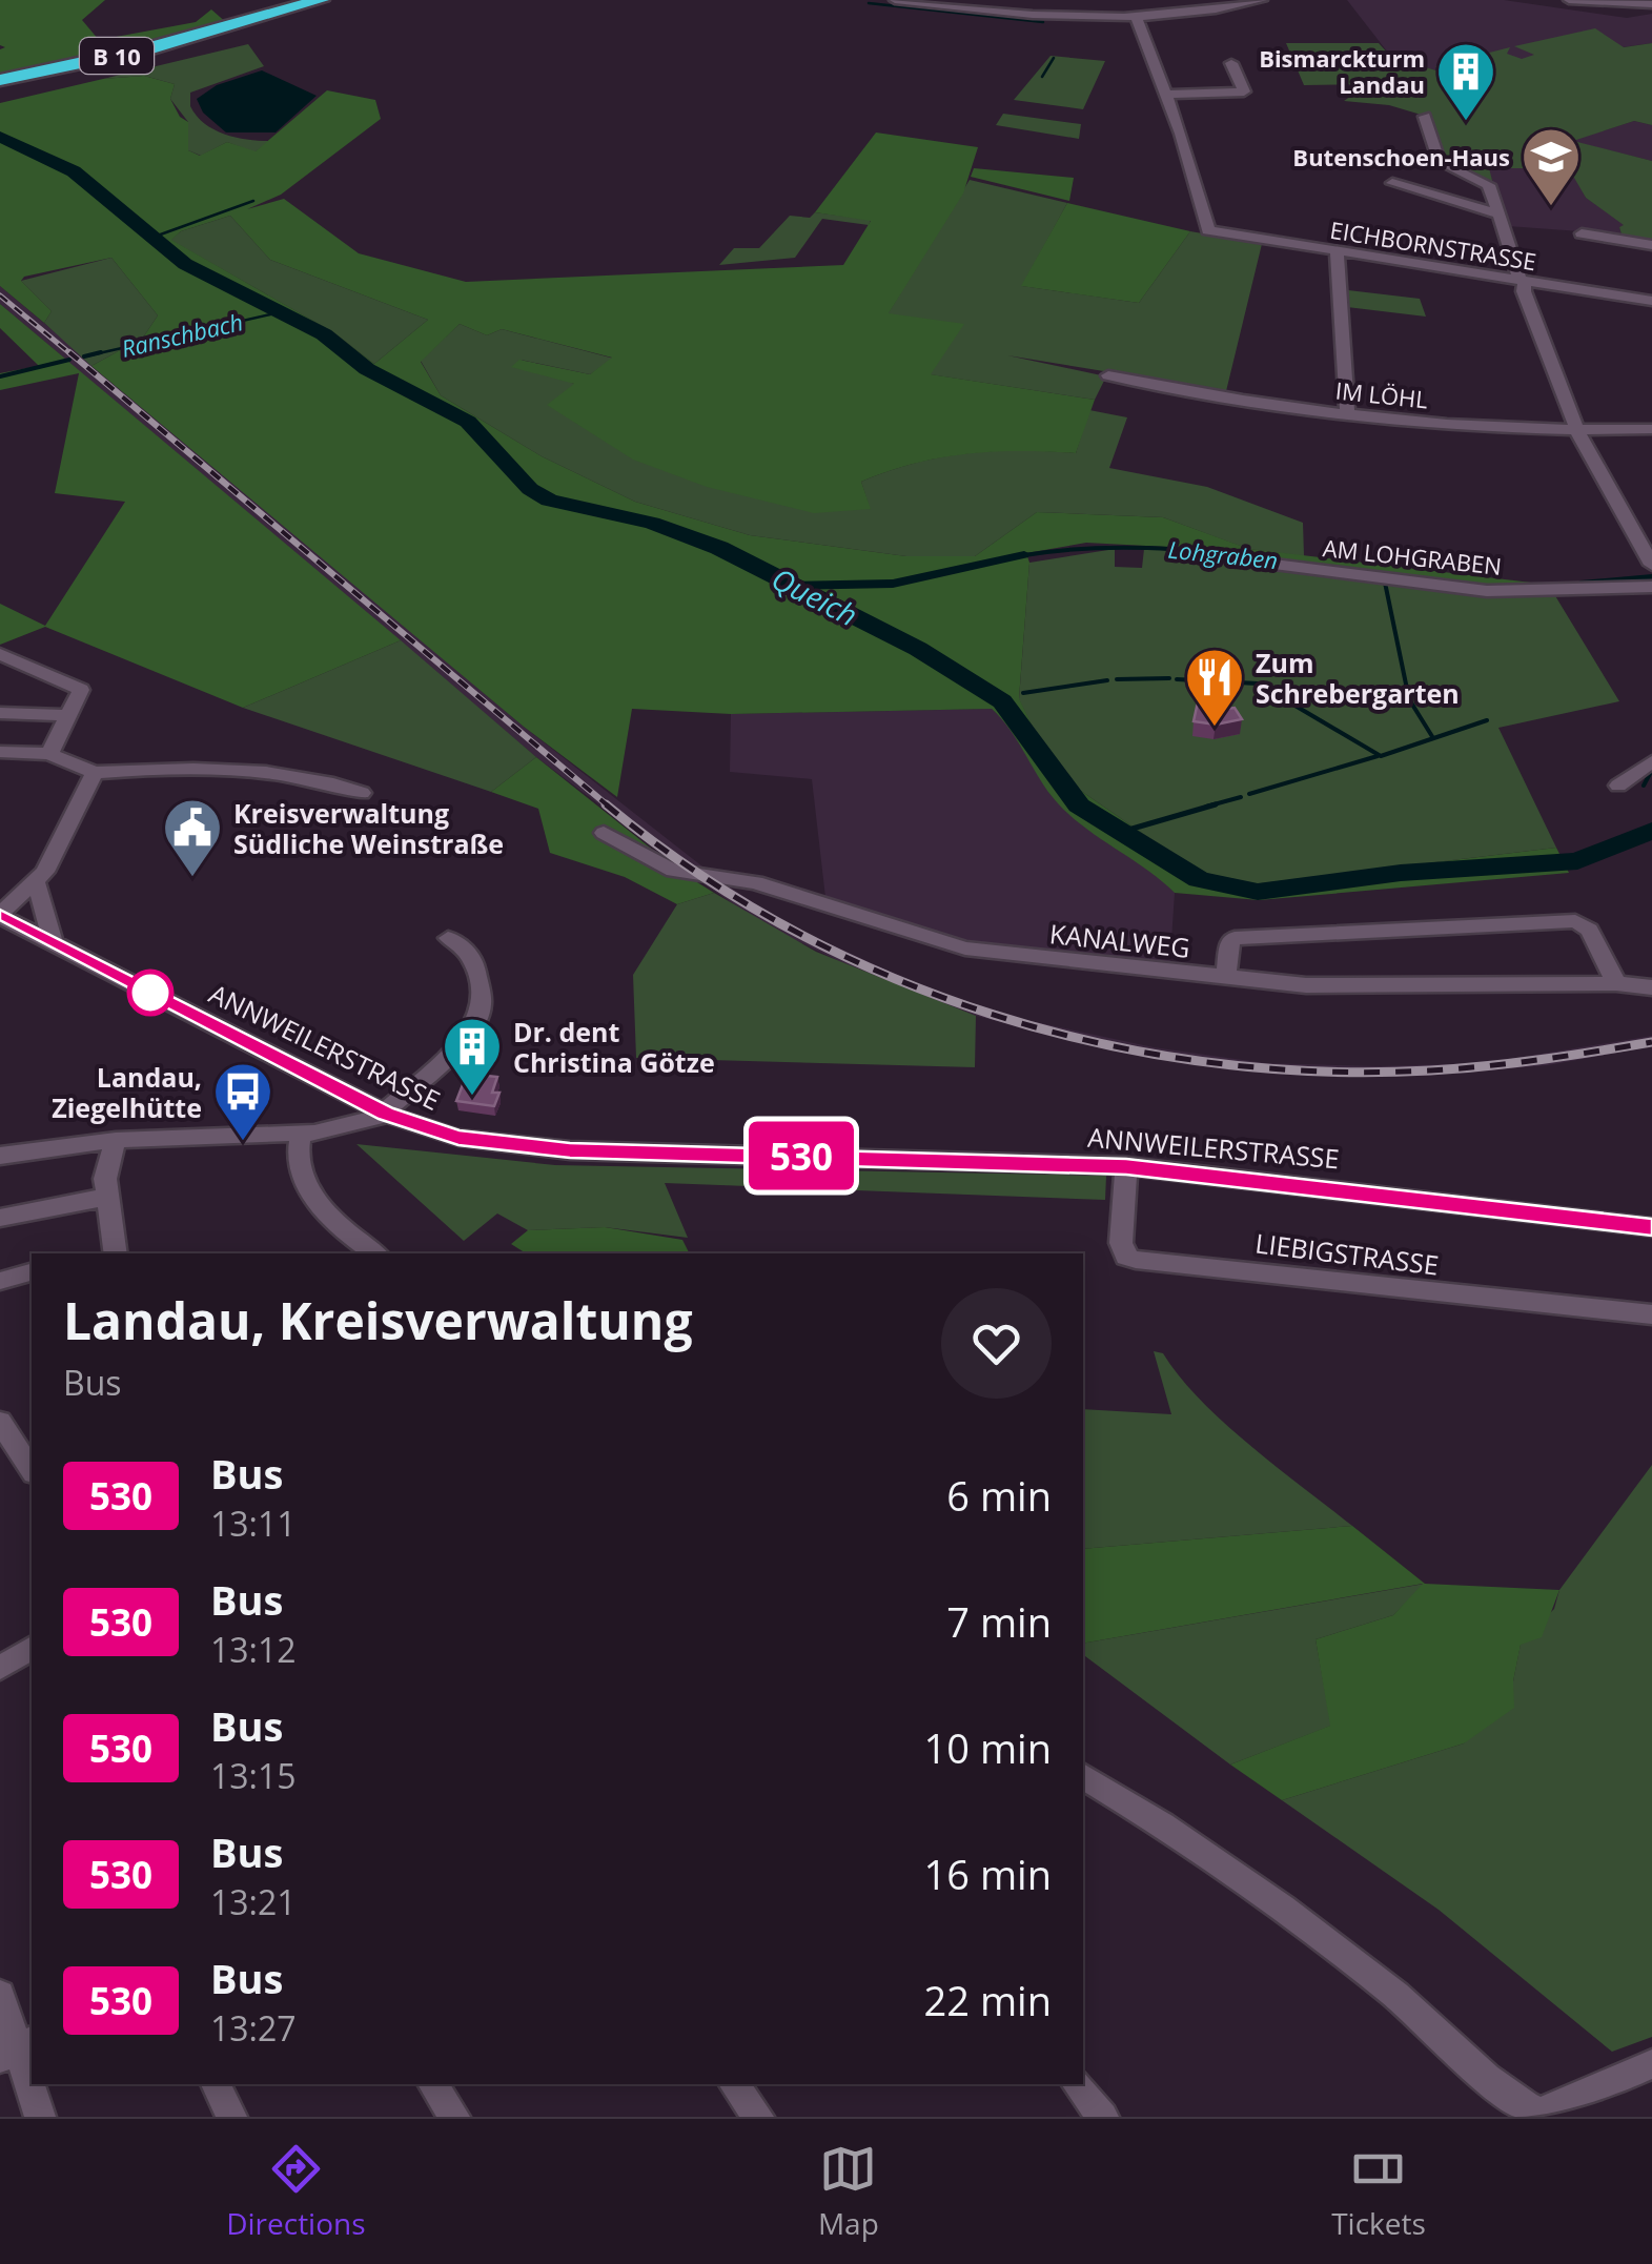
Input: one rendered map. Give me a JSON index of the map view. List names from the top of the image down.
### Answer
{
  "streets": {
    "highway": ["B 10"],
    "street": [
      "EICHBORNSTRASSE",
      "IM LÖHL",
      "AM LOHGRABEN",
      "KANALWEG",
      "ANNWEILERSTRASSE",
      "LIEBIGSTRASSE"
    ]
  },
  "crossings": [
    ["ANNWEILERSTRASSE", "LIEBIGSTRASSE"]
  ],
  "water": ["Ranschbach", "Lohgraben", "Queich"],
  "places": {
    "building": ["Bismarckturm Landau", "Dr. dent Christina Götze"],
    "school or university": ["Butenschoen-Haus"],
    "restaurant": ["Zum Schrebergarten"],
    "public building": ["Kreisverwaltung Südliche Weinstraße"],
    "bus stop": ["Landau, Ziegelhütte"]
  },
  "lines": ["bus line 530"],
  "page": {
    "on_map": "530",
    "heading": ["Landau, Kreisverwaltung", "Bus"],
    "list": [
      {
        "mark": "530",
        "name": "Bus",
        "note": "13:11",
        "value": "6 min"
      },
      {
        "mark": "530",
        "name": "Bus",
        "note": "13:12",
        "value": "7 min"
      },
      {
        "mark": "530",
        "name": "Bus",
        "note": "13:15",
        "value": "10 min"
      },
      {
        "mark": "530",
        "name": "Bus",
        "note": "13:21",
        "value": "16 min"
      },
      {
        "mark": "530",
        "name": "Bus",
        "note": "13:27",
        "value": "22 min"
      }
    ],
    "tabs": ["Directions", "Map", "Tickets"]
  }
}
